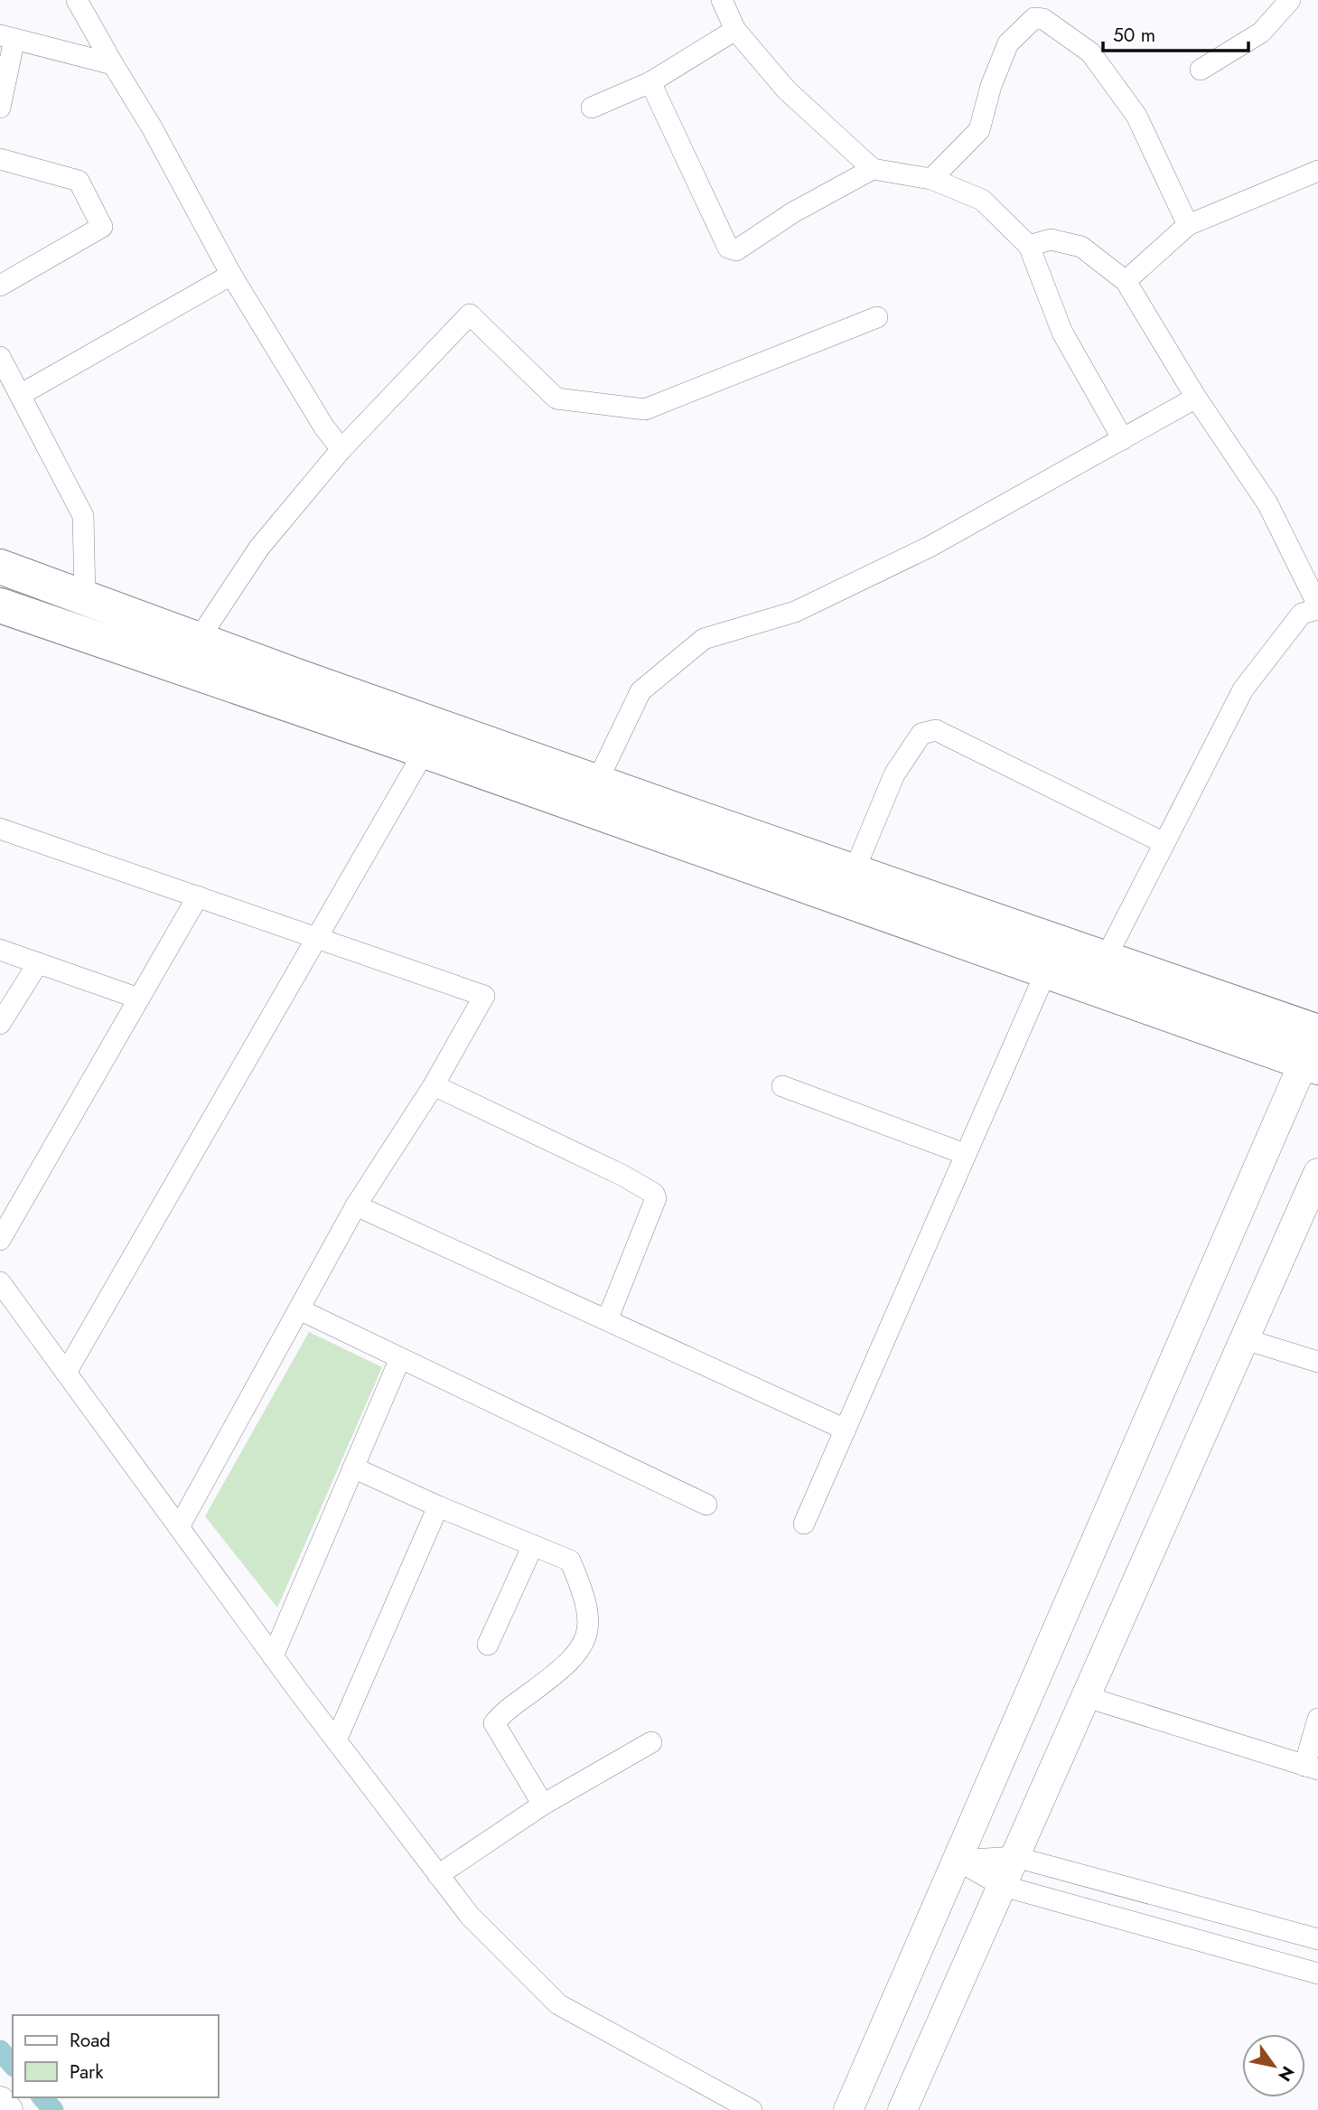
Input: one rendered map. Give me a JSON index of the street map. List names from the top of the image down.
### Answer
{
  "legend": ["Road", "Park"],
  "scale_bar": "50 m",
  "north": "bottom right"
}
